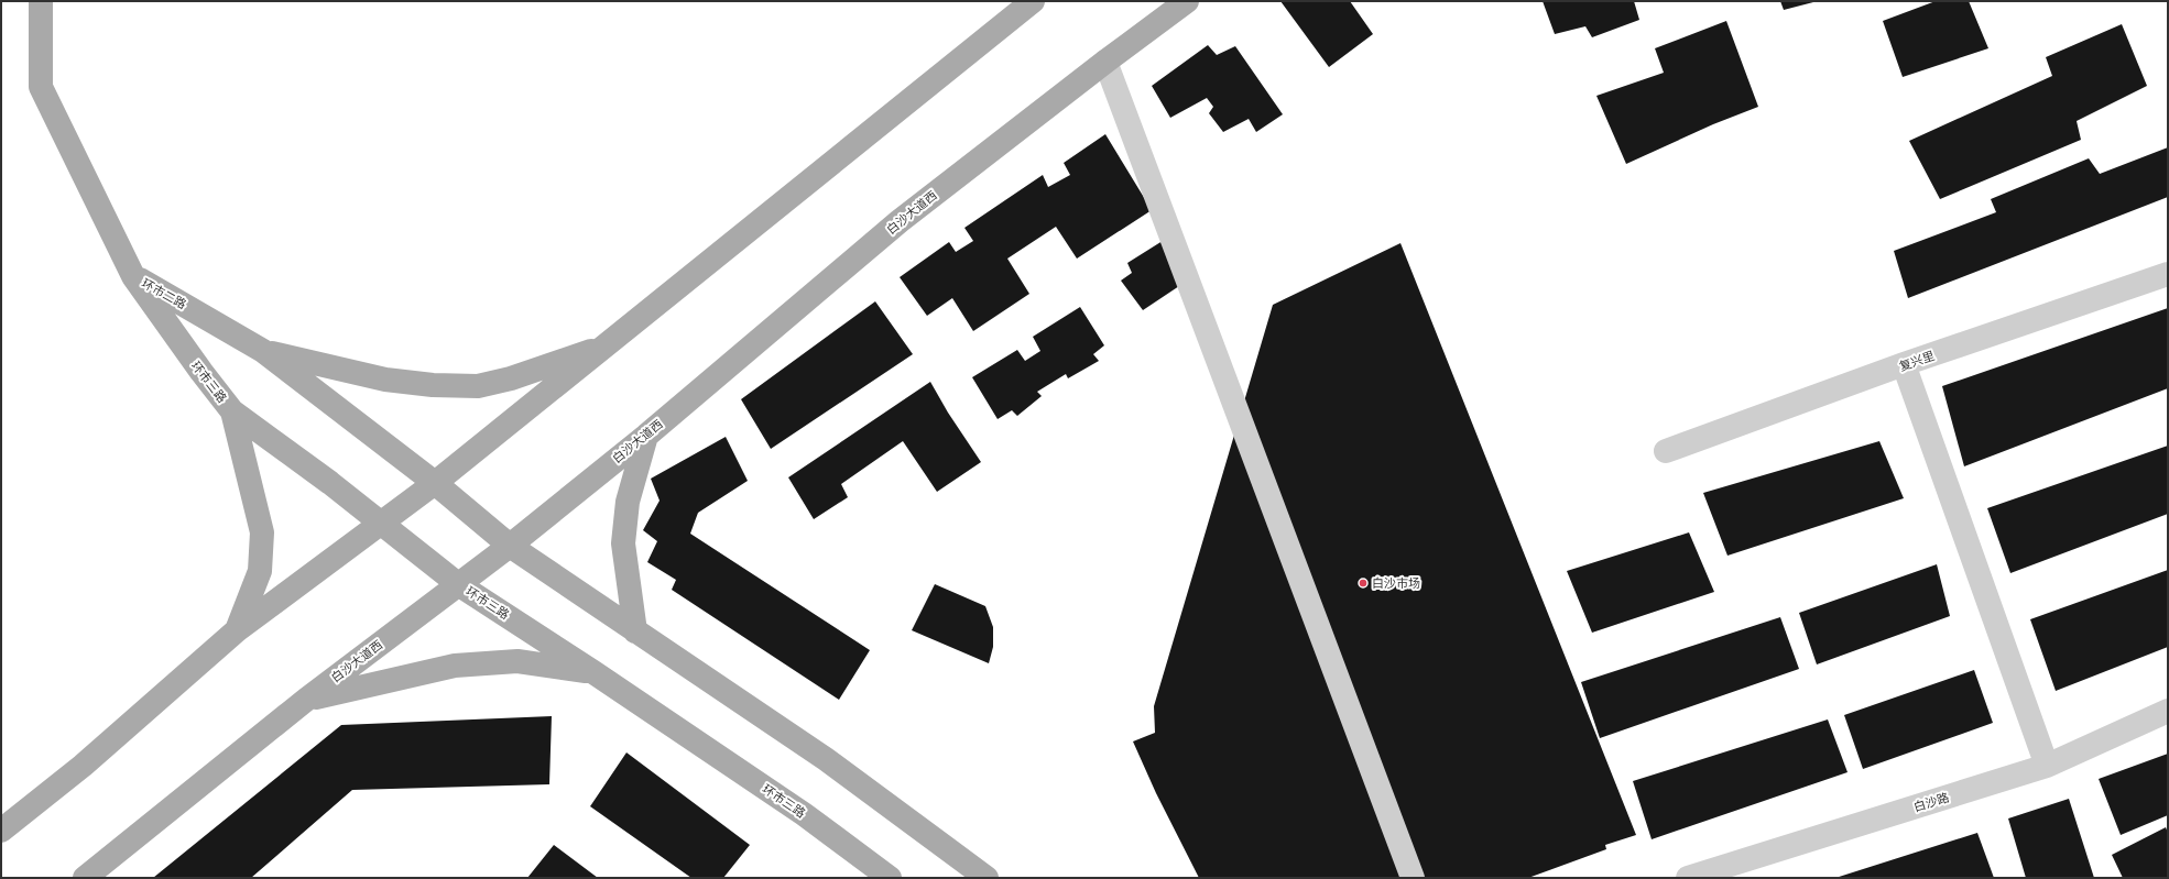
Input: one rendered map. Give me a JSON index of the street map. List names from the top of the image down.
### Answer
{
  "streets": {
    "main road": ["白沙大道西", "环市二路", "环市三路"],
    "street": ["复兴里", "白沙路"]
  },
  "crossings": [
    ["白沙大道西", "环市三路"],
    ["环市二路", "环市三路"]
  ],
  "places": ["白沙市场"]
}
